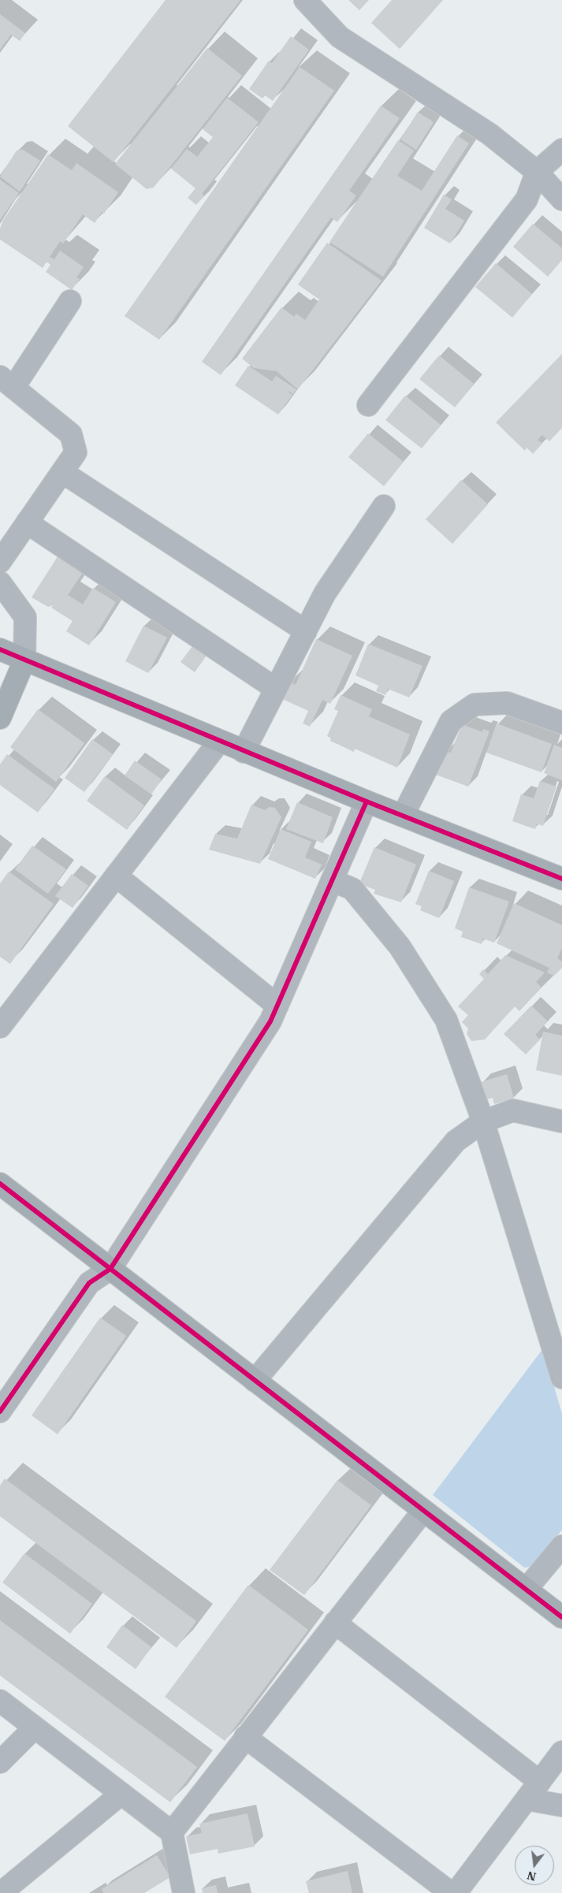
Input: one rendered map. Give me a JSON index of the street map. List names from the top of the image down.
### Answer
{
  "north": "bottom"
}
